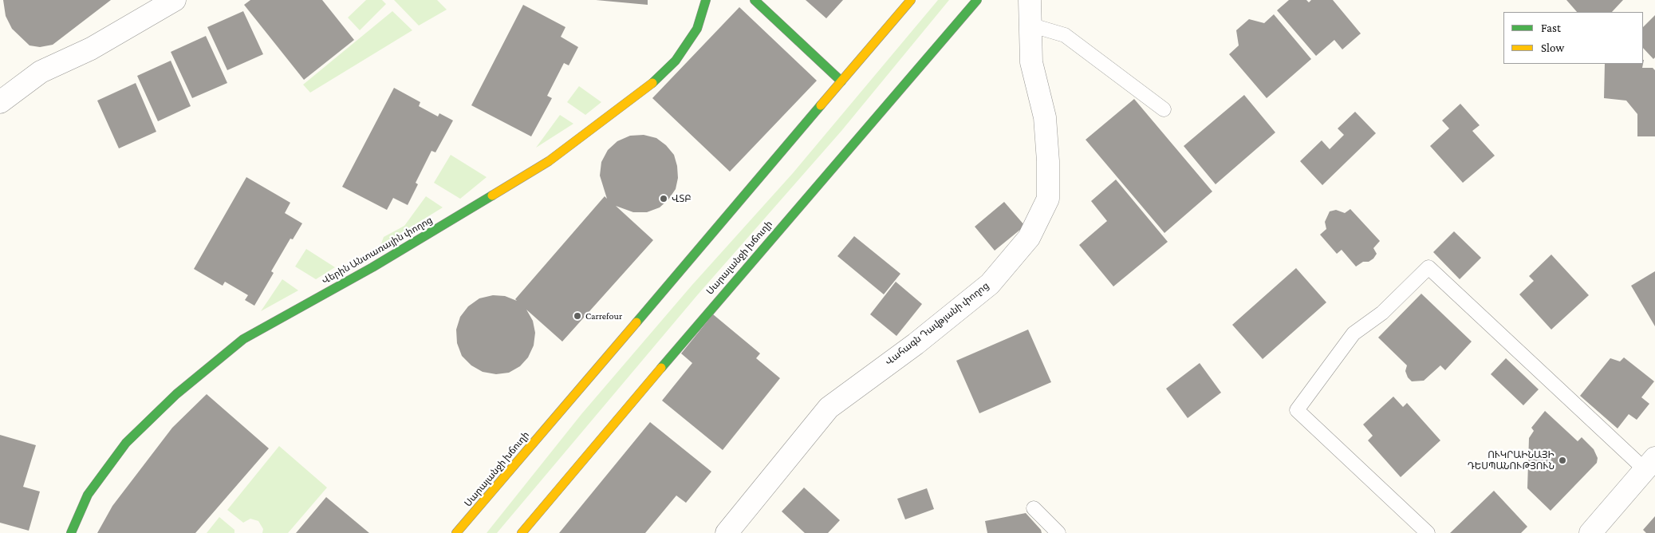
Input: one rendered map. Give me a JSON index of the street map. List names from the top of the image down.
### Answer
{
  "streets": {
    "main road": ["Վերին Անտառային փողոց", "Սարալանջի խճուղի"],
    "street": ["Վահագն Դավթյանի փողոց"]
  },
  "places": ["ՎՏԲ", "Carrefour", "ՈՒԿՐԱԻՆԱՅԻ ԴԵՍՊԱՆՈՒԹՅՈՒՆ"],
  "legend": ["Fast", "Slow"]
}
